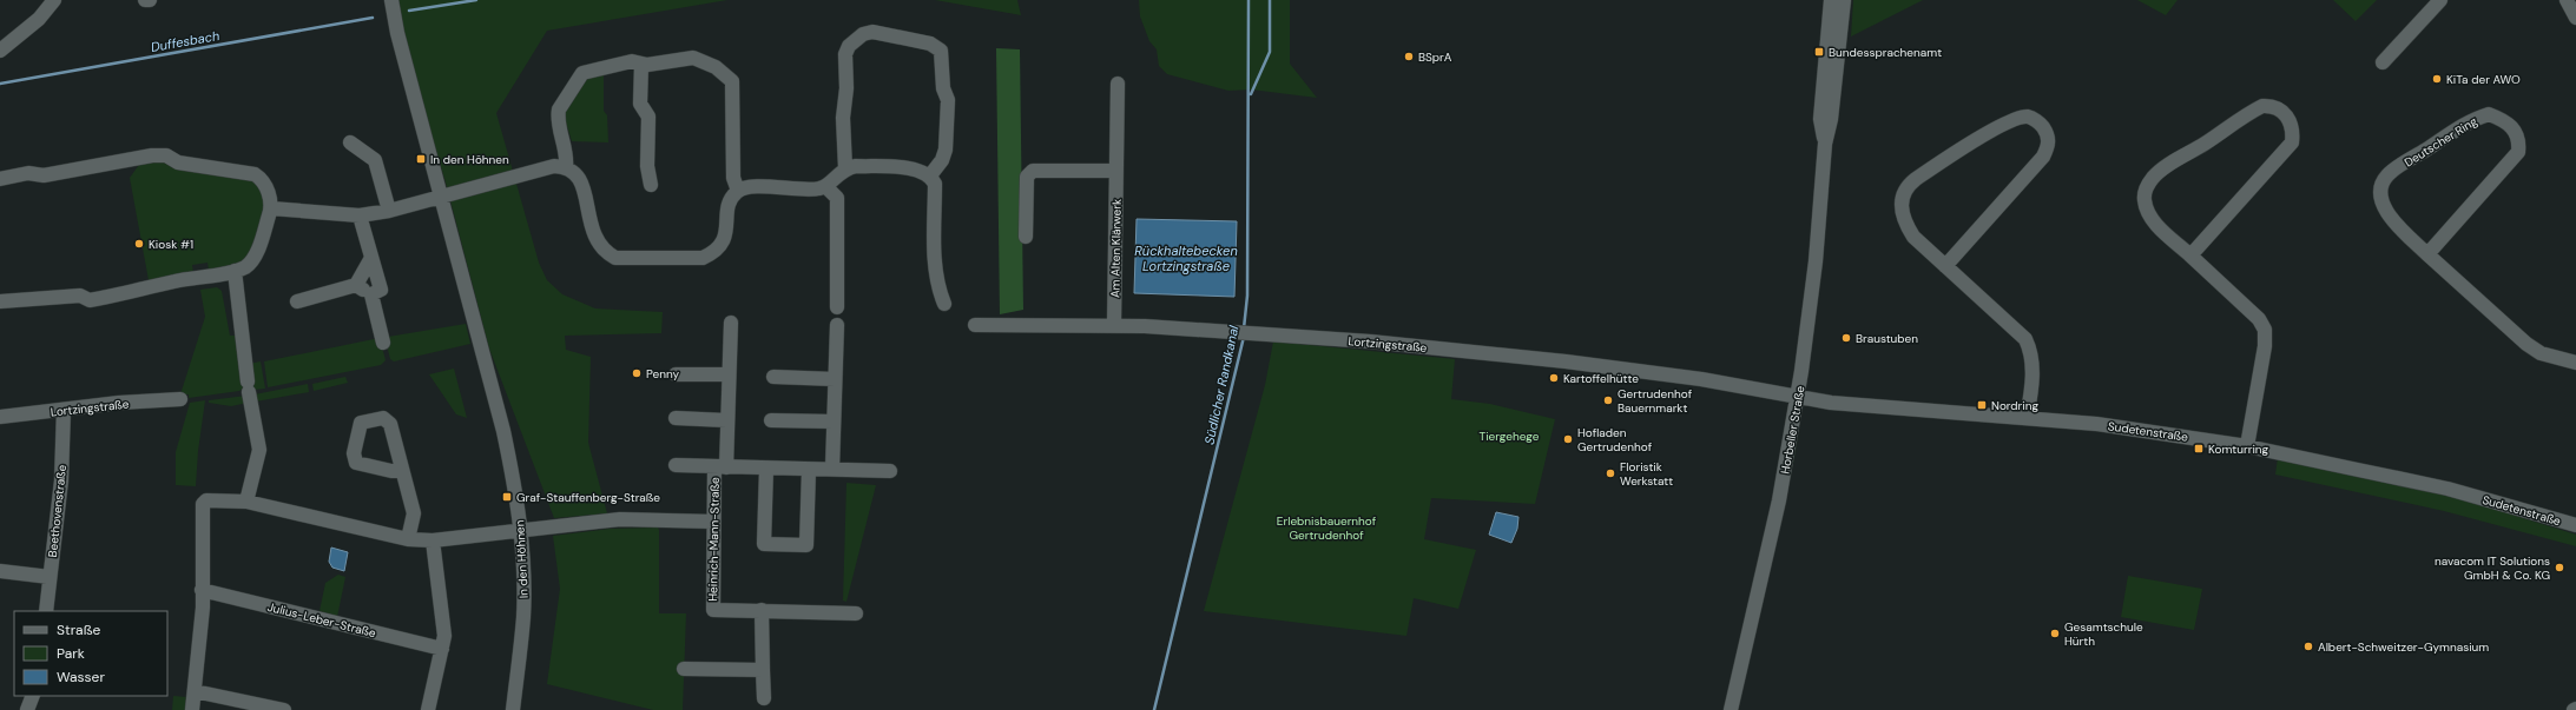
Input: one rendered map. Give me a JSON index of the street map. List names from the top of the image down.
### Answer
{
  "streets": {
    "street": [
      "Deutscher Ring",
      "Am Alten Klärwerk",
      "Lortzingstraße",
      "Horbeller Straße",
      "Sudetenstraße",
      "Beethovenstraße",
      "Heinrich-Mann-Straße",
      "In den Höhnen",
      "Julius-Leber-Straße"
    ]
  },
  "crossings": [
    ["Am Alten Klärwerk", "Lortzingstraße"],
    ["Lortzingstraße", "Horbeller Straße"],
    ["Lortzingstraße", "Sudetenstraße"],
    ["Lortzingstraße", "Beethovenstraße"],
    ["Horbeller Straße", "Sudetenstraße"]
  ],
  "water": ["Duffesbach", "Rückhaltebecken Lortzingstraße", "Südlicher Randkanal"],
  "parks": ["Tiergehege", "Erlebnisbauernhof Gertrudenhof"],
  "places": {
    "transit": [
      "Bundessprachenamt",
      "In den Höhnen",
      "Nordring",
      "Komturring",
      "Graf-Stauffenberg-Straße"
    ],
    "other": [
      "BSprA",
      "KiTa der AWO",
      "Kiosk #1",
      "Braustuben",
      "Penny",
      "Kartoffelhütte",
      "Gertrudenhof Bauernmarkt",
      "Hofladen Gertrudenhof",
      "Floristik Werkstatt",
      "navacom IT Solutions GmbH & Co. KG",
      "Gesamtschule Hürth",
      "Albert-Schweitzer-Gymnasium"
    ]
  },
  "legend": ["Straße", "Park", "Wasser"]
}
